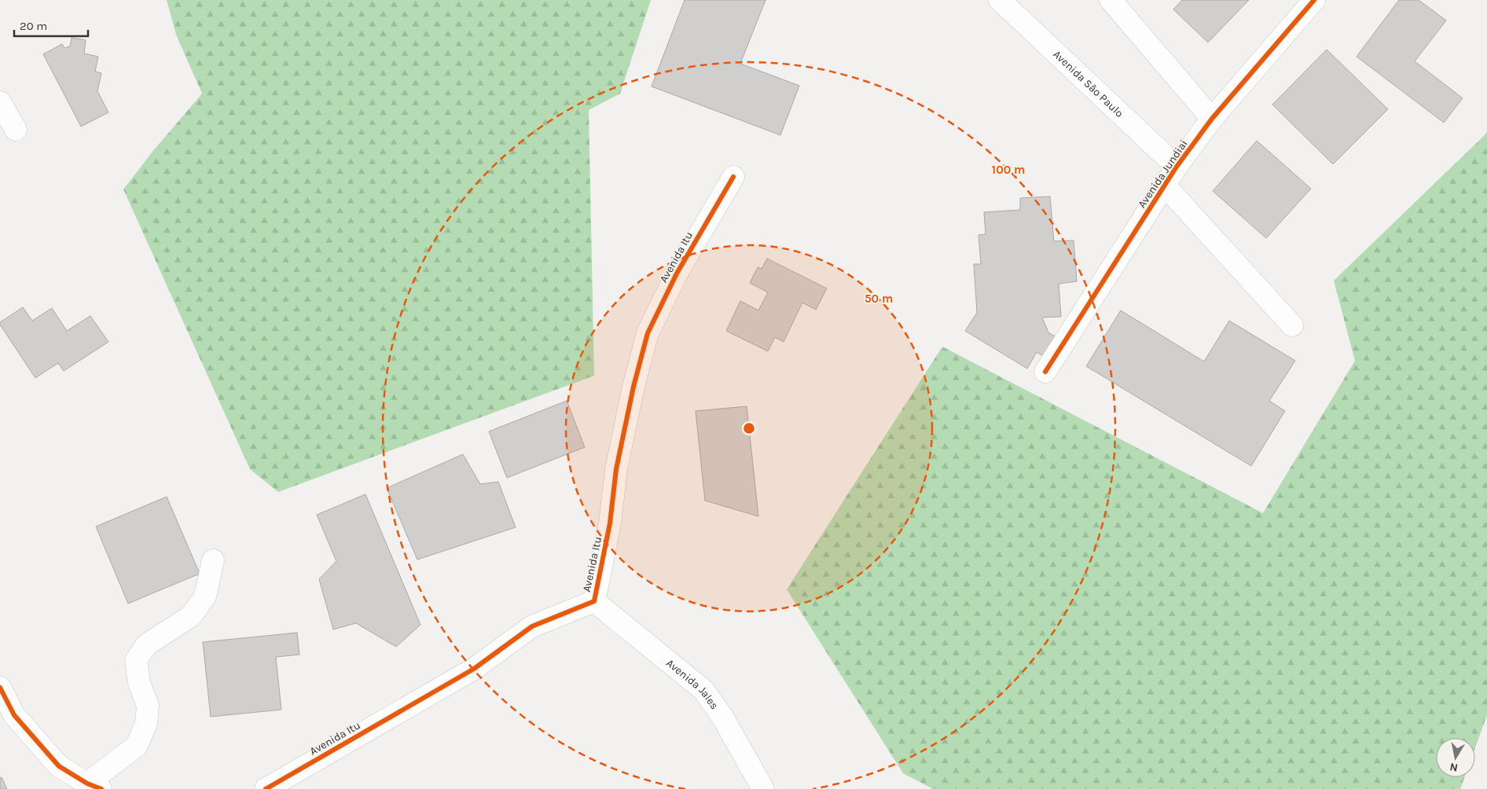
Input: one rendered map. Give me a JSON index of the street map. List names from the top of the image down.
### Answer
{
  "streets": {
    "street": [
      "Avenida São Paulo",
      "Avenida Jundiai",
      "Avenida Itu",
      "Avenida Jales"
    ]
  },
  "crossings": [
    ["Avenida São Paulo", "Avenida Jundiai"],
    ["Avenida Itu", "Avenida Jales"]
  ],
  "scale_bar": "20 m",
  "north": "bottom",
  "rings": ["100 m", "50 m"]
}
